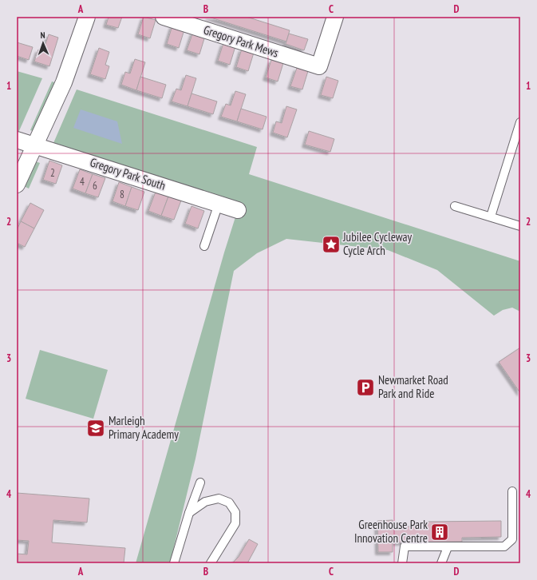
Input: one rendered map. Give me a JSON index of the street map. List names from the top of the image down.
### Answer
{
  "streets": {
    "street": ["Gregory Park Mews", "Gregory Park South"]
  },
  "places": {
    "place": ["Jubilee Cycleway Cycle Arch"],
    "parking": ["Newmarket Road Park and Ride"],
    "school or university": ["Marleigh Primary Academy"],
    "building": ["Greenhouse Park Innovation Centre"]
  },
  "house_numbers": [
    "2",
    "4",
    "6",
    "8"
  ],
  "north": "top",
  "grid": {
    "columns": [
      "A",
      "B",
      "C",
      "D"
    ],
    "rows": [
      "1",
      "2",
      "3",
      "4"
    ]
  }
}
